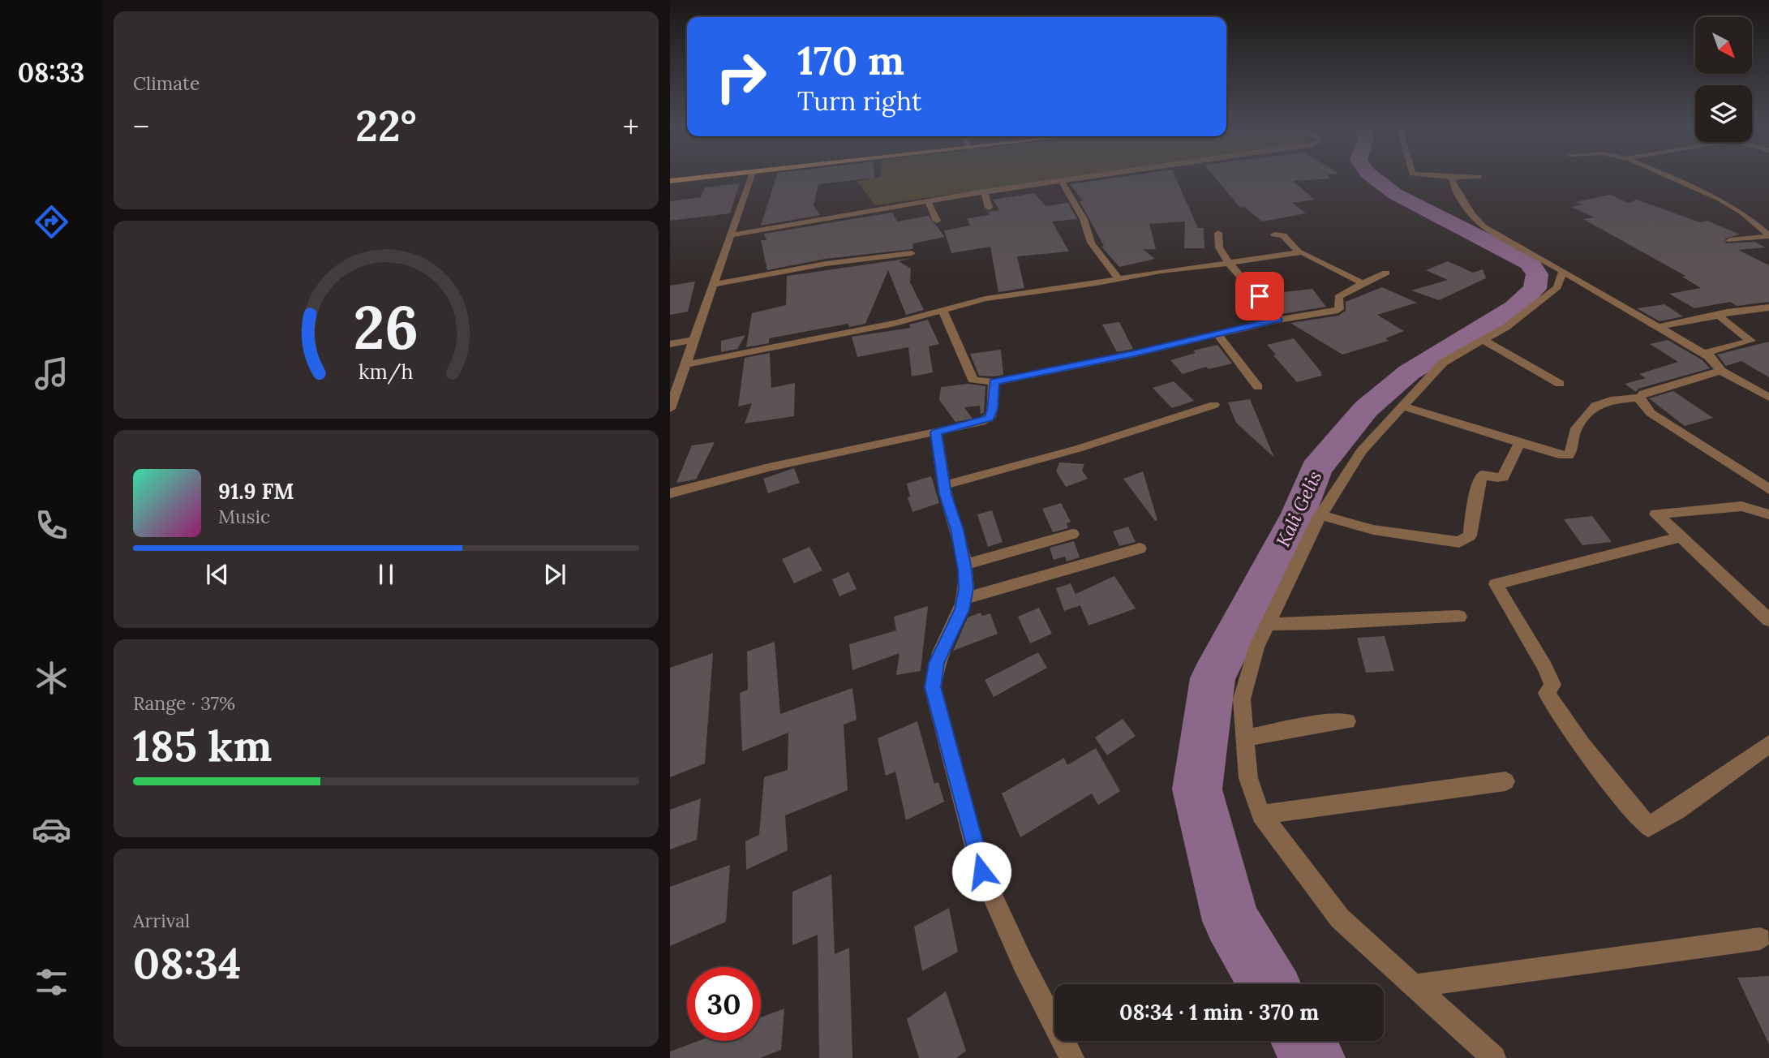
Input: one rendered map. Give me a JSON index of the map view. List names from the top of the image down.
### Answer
{
  "water": ["Kali Gelis"],
  "north": "bottom right",
  "page": {
    "tabs": "08:33",
    "tile": [
      "Climate",
      ["Range · 37%", "185 km"],
      ["Arrival", "08:34"]
    ],
    "turn": ["170 m", "Turn right"],
    "heat": ["−", "22°", "+"],
    "song": ["91.9 FM", "Music"],
    "limit": "30",
    "trip": "08:34 · 1 min · 370 m",
    "gauge": ["26", "km/h"]
  }
}
